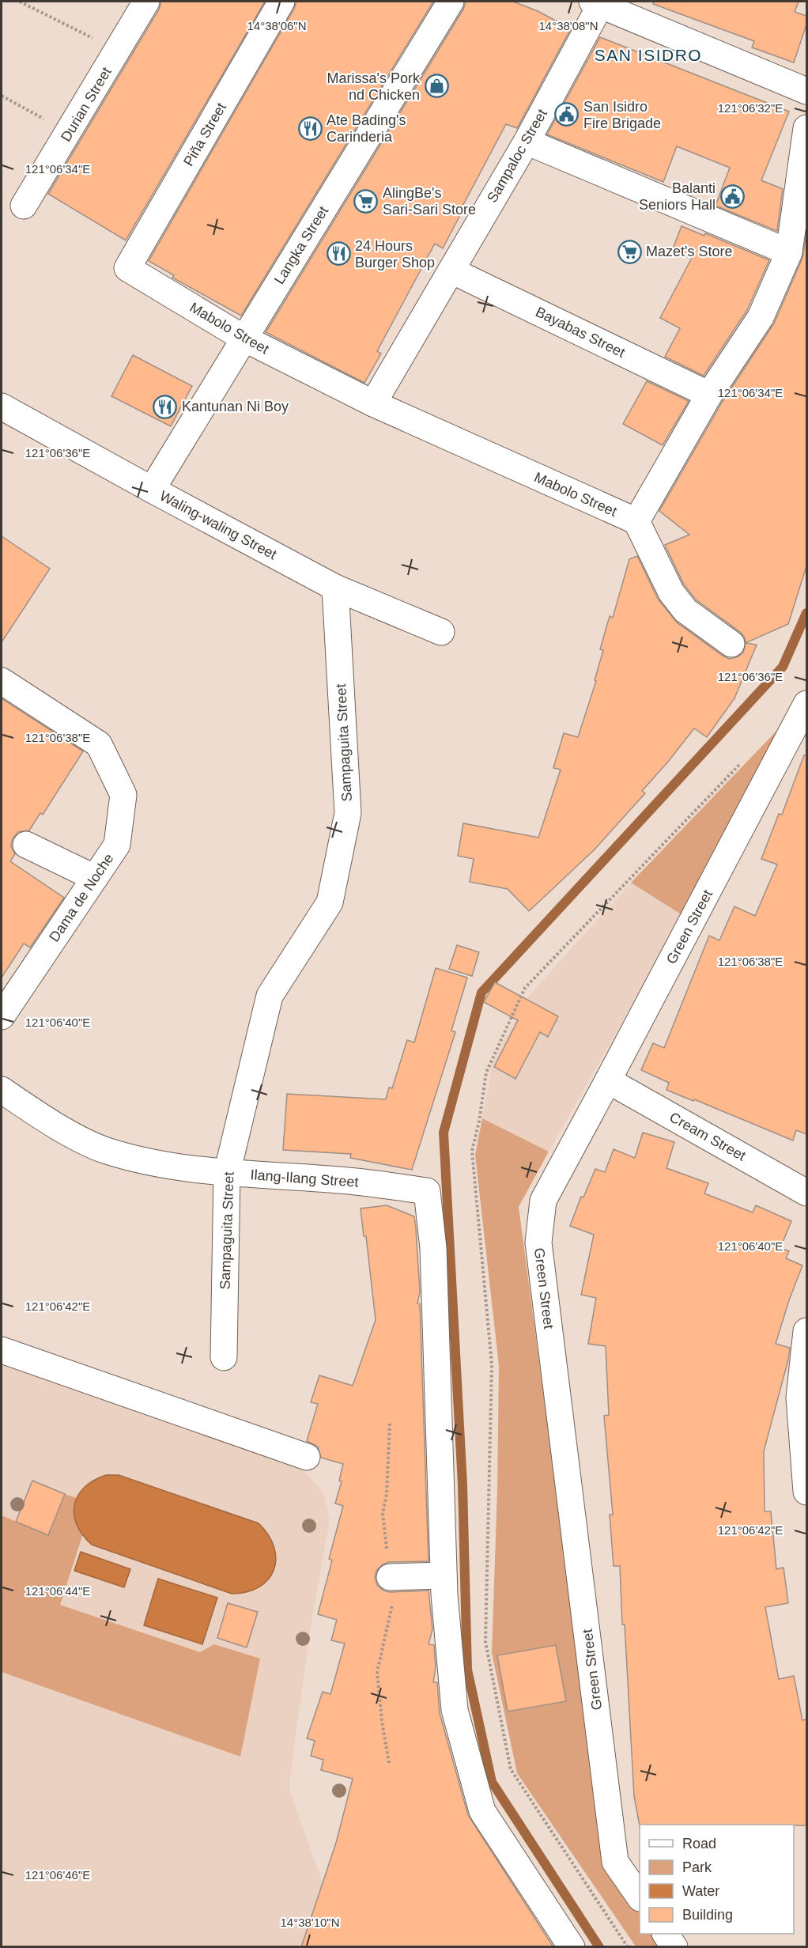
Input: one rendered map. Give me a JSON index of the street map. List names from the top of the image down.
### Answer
{
  "streets": {
    "street": [
      "Durian Street",
      "Piña Street",
      "Sampaloc Street",
      "Langka Street",
      "Mabolo Street",
      "Bayabas Street",
      "Waling-waling Street",
      "Sampaguita Street",
      "Dama de Noche",
      "Green Street",
      "Cream Street",
      "Ilang-Ilang Street"
    ]
  },
  "crossings": [
    ["Piña Street", "Mabolo Street"],
    ["Sampaloc Street", "Mabolo Street"],
    ["Sampaloc Street", "Bayabas Street"],
    ["Langka Street", "Mabolo Street"],
    ["Langka Street", "Waling-waling Street"],
    ["Waling-waling Street", "Sampaguita Street"],
    ["Sampaguita Street", "Ilang-Ilang Street"],
    ["Green Street", "Cream Street"]
  ],
  "districts": ["SAN ISIDRO"],
  "places": {
    "shop": ["Marissa's Pork nd Chicken"],
    "public building": ["San Isidro Fire Brigade", "Balanti Seniors Hall"],
    "restaurant": ["Ate Bading's Carinderia", "24 Hours Burger Shop", "Kantunan Ni Boy"],
    "supermarket": ["AlingBe's Sari-Sari Store", "Mazet's Store"]
  },
  "legend": [
    "Road",
    "Park",
    "Water",
    "Building"
  ],
  "coordinates": [
    "14°38'06\"N",
    "14°38'08\"N",
    "121°06'32\"E",
    "121°06'34\"E",
    "121°06'36\"E",
    "121°06'38\"E",
    "121°06'40\"E",
    "121°06'42\"E",
    "121°06'44\"E",
    "121°06'46\"E",
    "14°38'10\"N"
  ]
}
